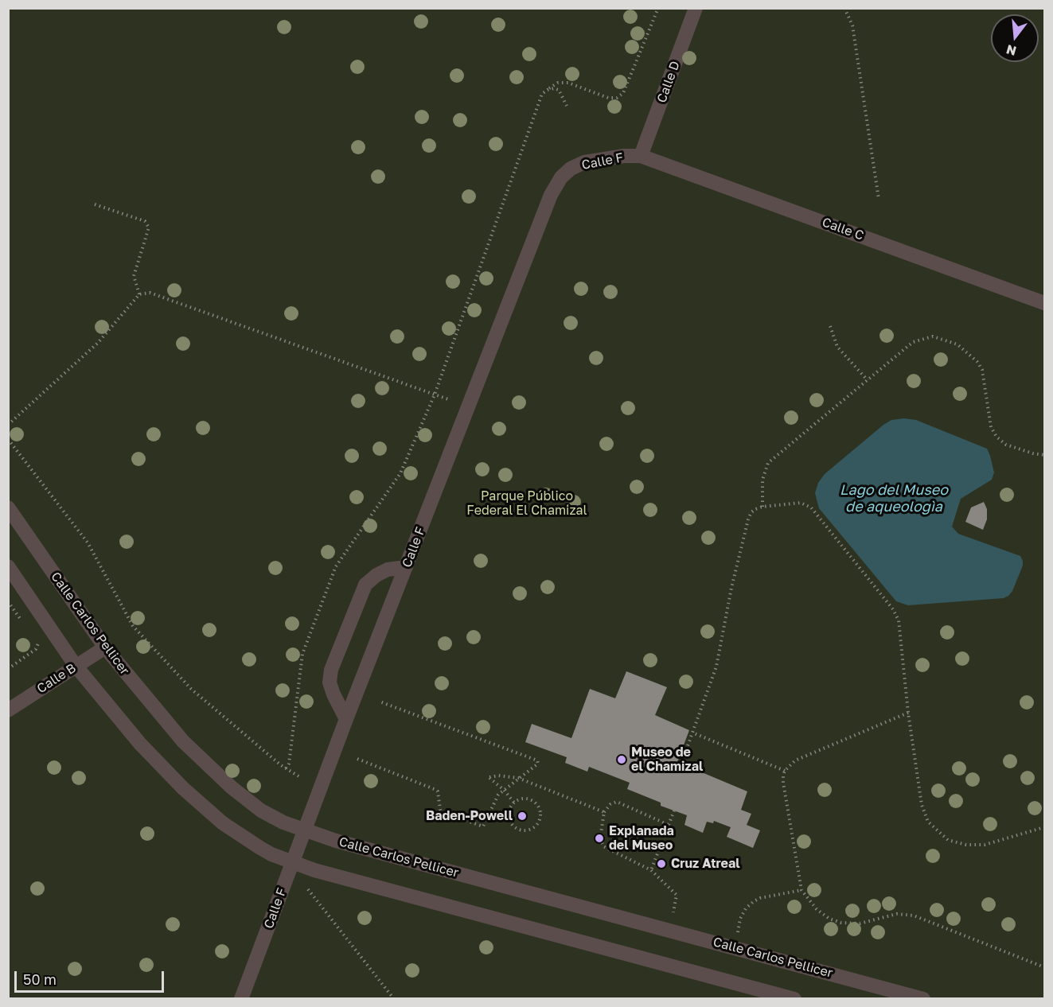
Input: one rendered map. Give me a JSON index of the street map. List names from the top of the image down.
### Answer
{
  "streets": {
    "street": [
      "Calle D",
      "Calle F",
      "Calle C",
      "Calle Carlos Pellicer",
      "Calle B"
    ]
  },
  "crossings": [
    ["Calle D", "Calle F"],
    ["Calle D", "Calle C"],
    ["Calle F", "Calle C"],
    ["Calle F", "Calle Carlos Pellicer"],
    ["Calle Carlos Pellicer", "Calle B"]
  ],
  "water": ["Lago del Museo de aqueologìa"],
  "parks": ["Parque Público Federal El Chamizal"],
  "places": [
    "Museo de el Chamizal",
    "Baden-Powell",
    "Explanada del Museo",
    "Cruz Atreal"
  ],
  "scale_bar": "50 m",
  "north": "bottom"
}
